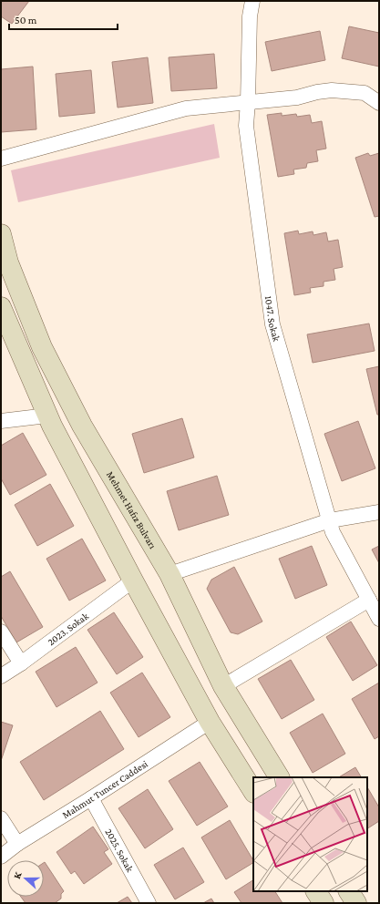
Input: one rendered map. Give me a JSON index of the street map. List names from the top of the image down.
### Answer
{
  "streets": {
    "main road": ["Mehmet Hafız Bulvarı"],
    "street": [
      "1047. Sokak",
      "2023. Sokak",
      "Mahmut Tuncer Caddesi",
      "2025. Sokak"
    ]
  },
  "crossings": [
    ["Mahmut Tuncer Caddesi", "2025. Sokak"]
  ],
  "scale_bar": "50 m",
  "north": "left"
}
